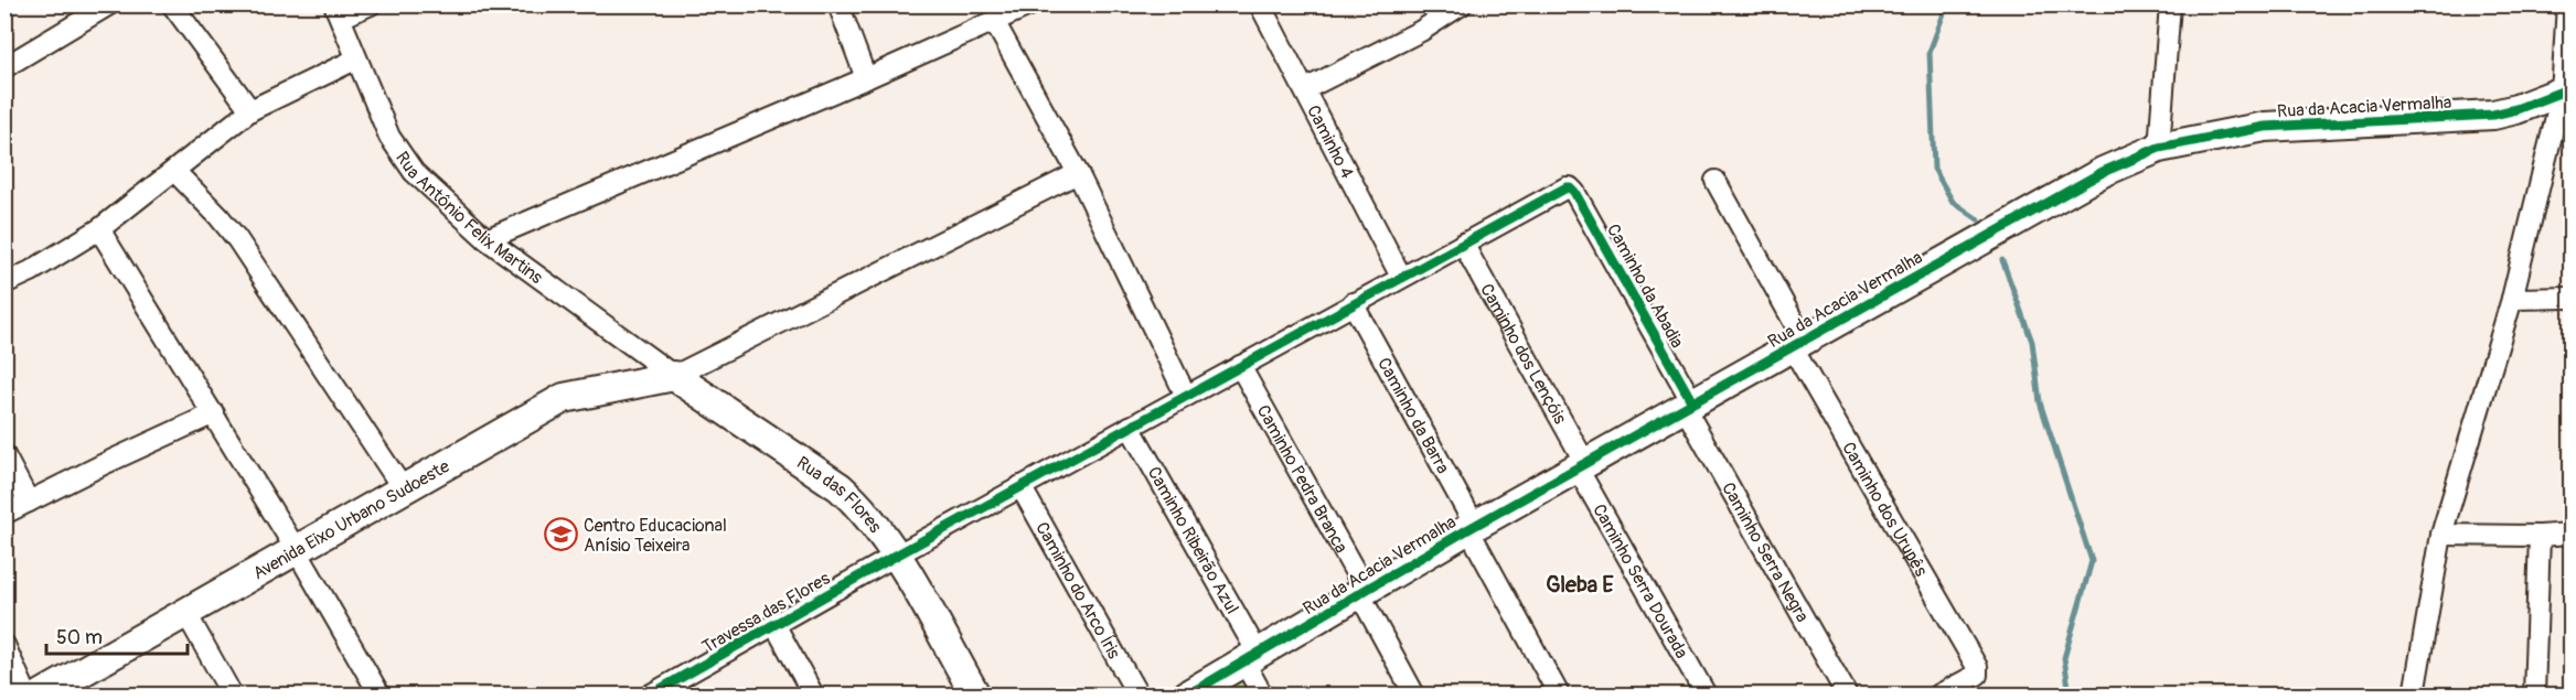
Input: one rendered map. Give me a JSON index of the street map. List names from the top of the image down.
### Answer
{
  "streets": {
    "street": [
      "Rua da Acacia Vermalha",
      "Caminho 4",
      "Rua Antônio Felix Martins",
      "Caminho da Abadia",
      "Caminho dos Lençóis",
      "Caminho da Barra",
      "Caminho Pedra Branca",
      "Rua das Flores",
      "Caminho dos Urupês",
      "Avenida Eixo Urbano Sudoeste",
      "Caminho Ribeirão Azul",
      "Caminho Serra Negra",
      "Caminho Serra Dourada",
      "Caminho do Arco Íris",
      "Travessa das Flores"
    ]
  },
  "crossings": [
    ["Rua da Acacia Vermalha", "Caminho da Abadia"],
    ["Rua da Acacia Vermalha", "Caminho dos Lençóis"],
    ["Rua da Acacia Vermalha", "Caminho da Barra"],
    ["Rua da Acacia Vermalha", "Caminho Pedra Branca"],
    ["Rua da Acacia Vermalha", "Caminho dos Urupês"],
    ["Rua da Acacia Vermalha", "Caminho Ribeirão Azul"],
    ["Rua da Acacia Vermalha", "Caminho Serra Negra"],
    ["Rua da Acacia Vermalha", "Caminho Serra Dourada"],
    ["Caminho 4", "Travessa das Flores"],
    ["Rua Antônio Felix Martins", "Rua das Flores"],
    ["Rua Antônio Felix Martins", "Avenida Eixo Urbano Sudoeste"],
    ["Caminho da Abadia", "Caminho Serra Negra"],
    ["Caminho da Abadia", "Travessa das Flores"],
    ["Caminho dos Lençóis", "Caminho Serra Dourada"],
    ["Caminho dos Lençóis", "Travessa das Flores"],
    ["Caminho da Barra", "Travessa das Flores"],
    ["Caminho Pedra Branca", "Travessa das Flores"],
    ["Rua das Flores", "Avenida Eixo Urbano Sudoeste"],
    ["Rua das Flores", "Travessa das Flores"],
    ["Caminho Ribeirão Azul", "Travessa das Flores"],
    ["Caminho do Arco Íris", "Travessa das Flores"]
  ],
  "districts": ["Gleba E"],
  "places": {
    "school or university": ["Centro Educacional Anísio Teixeira"]
  },
  "scale_bar": "50 m"
}
